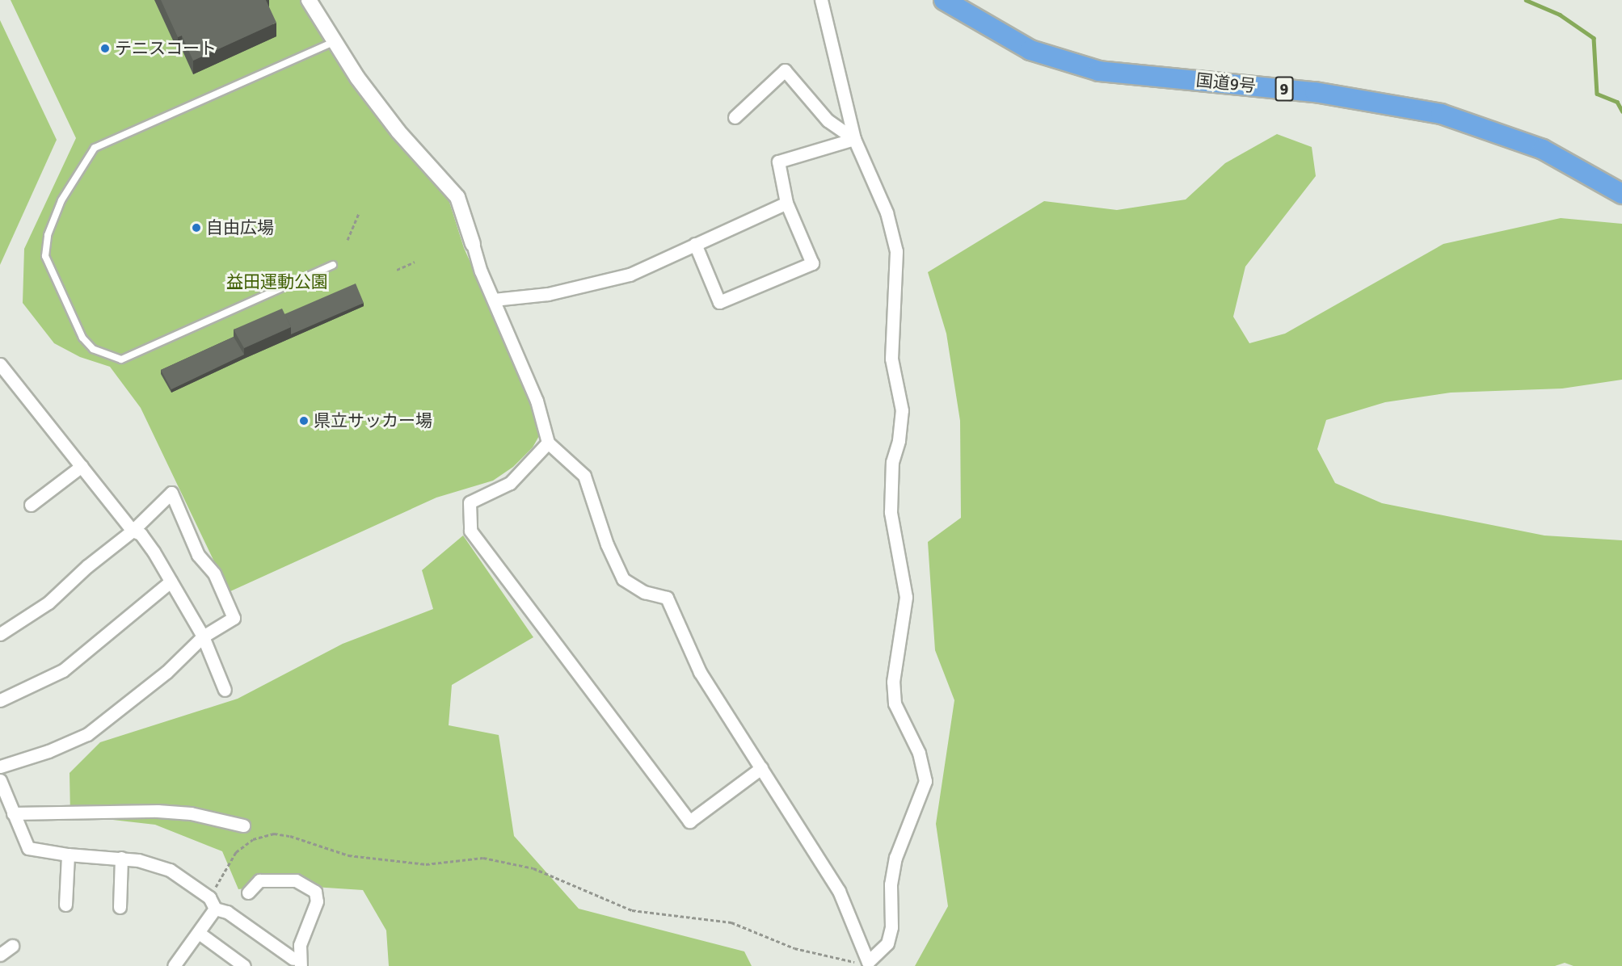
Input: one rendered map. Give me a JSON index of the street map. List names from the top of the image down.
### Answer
{
  "streets": {
    "highway": ["国道9号", "9"]
  },
  "parks": ["益田運動公園"],
  "places": ["テニスコート", "自由広場", "県立サッカー場"]
}
